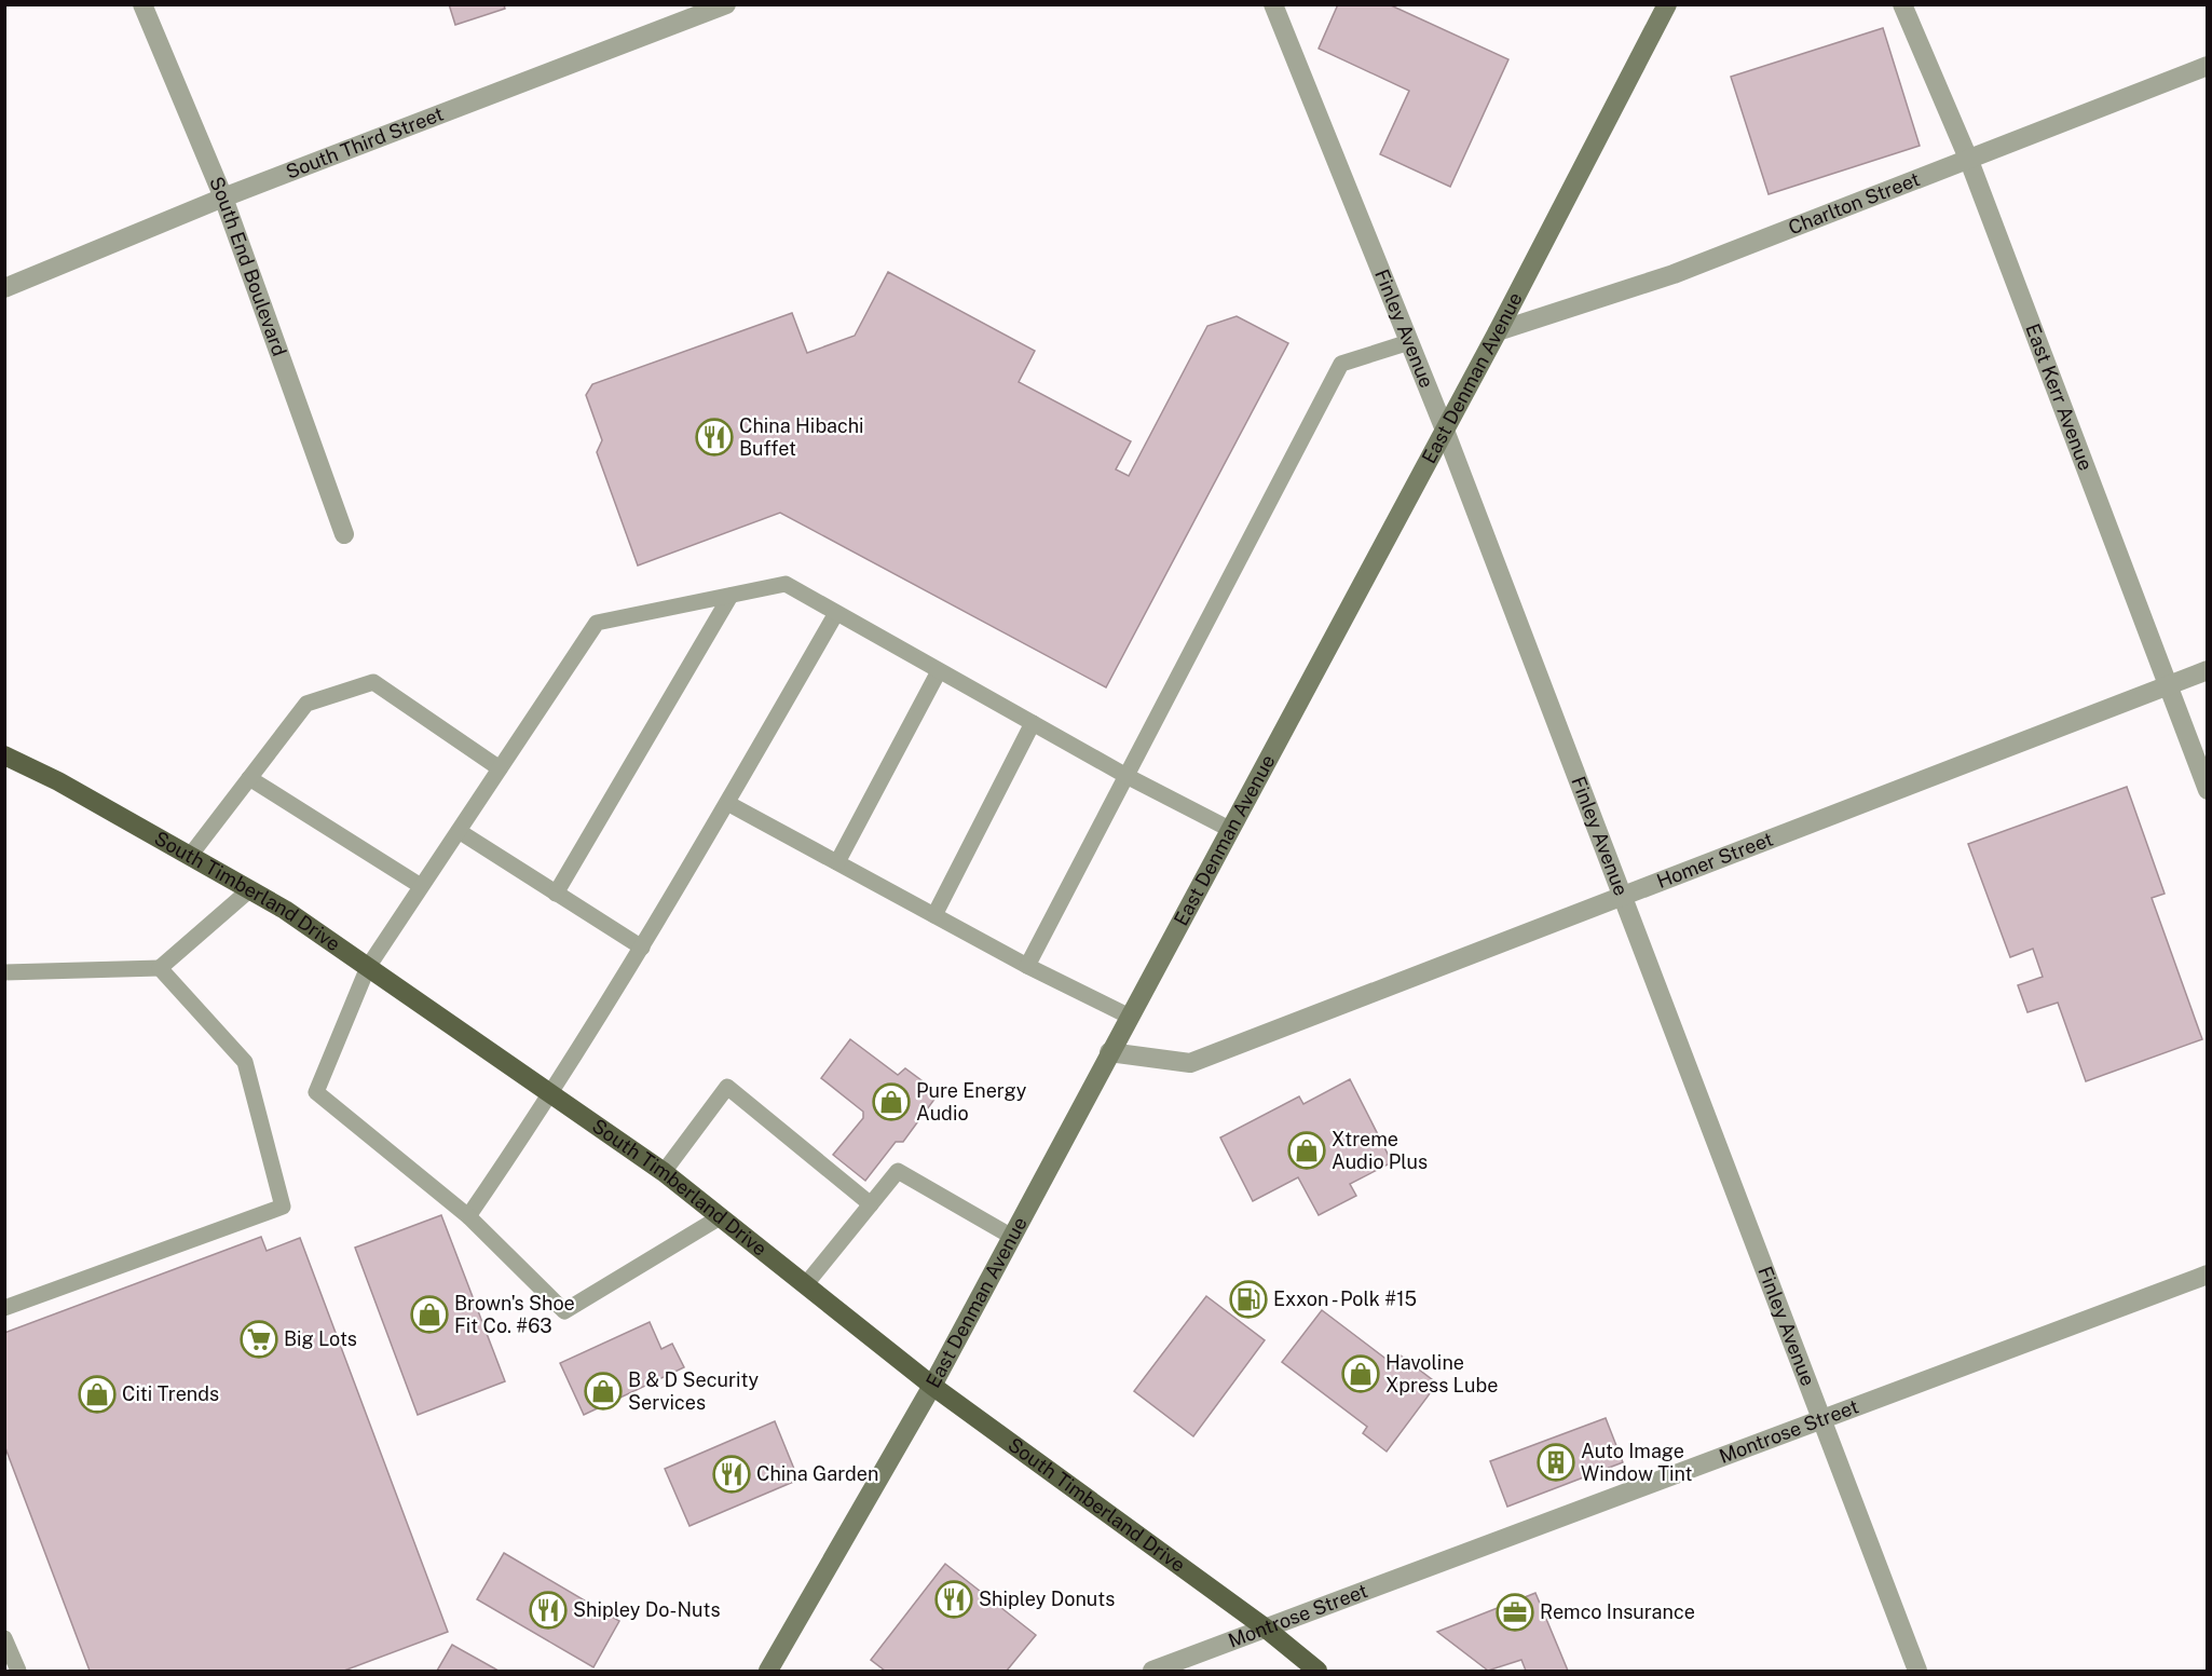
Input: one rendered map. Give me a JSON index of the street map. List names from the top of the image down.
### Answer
{
  "streets": {
    "main road": ["East Denman Avenue", "South Timberland Drive"],
    "street": [
      "South Third Street",
      "Charlton Street",
      "South End Boulevard",
      "Finley Avenue",
      "East Kerr Avenue",
      "Homer Street",
      "Montrose Street"
    ]
  },
  "crossings": [
    ["South Third Street", "South End Boulevard"],
    ["Charlton Street", "East Denman Avenue"],
    ["Charlton Street", "East Kerr Avenue"],
    ["Finley Avenue", "East Denman Avenue"],
    ["Finley Avenue", "Homer Street"],
    ["Finley Avenue", "Montrose Street"],
    ["East Denman Avenue", "Homer Street"],
    ["East Denman Avenue", "South Timberland Drive"],
    ["East Kerr Avenue", "Homer Street"],
    ["South Timberland Drive", "Montrose Street"]
  ],
  "places": {
    "restaurant": [
      "China Hibachi Buffet",
      "China Garden",
      "Shipley Donuts",
      "Shipley Do-Nuts"
    ],
    "shop": [
      "Pure Energy Audio",
      "Xtreme Audio Plus",
      "Brown's Shoe Fit Co. #63",
      "Havoline Xpress Lube",
      "B & D Security Services",
      "Citi Trends"
    ],
    "fuel station": ["Exxon - Polk #15"],
    "supermarket": ["Big Lots"],
    "building": ["Auto Image Window Tint"],
    "office": ["Remco Insurance"]
  }
}
